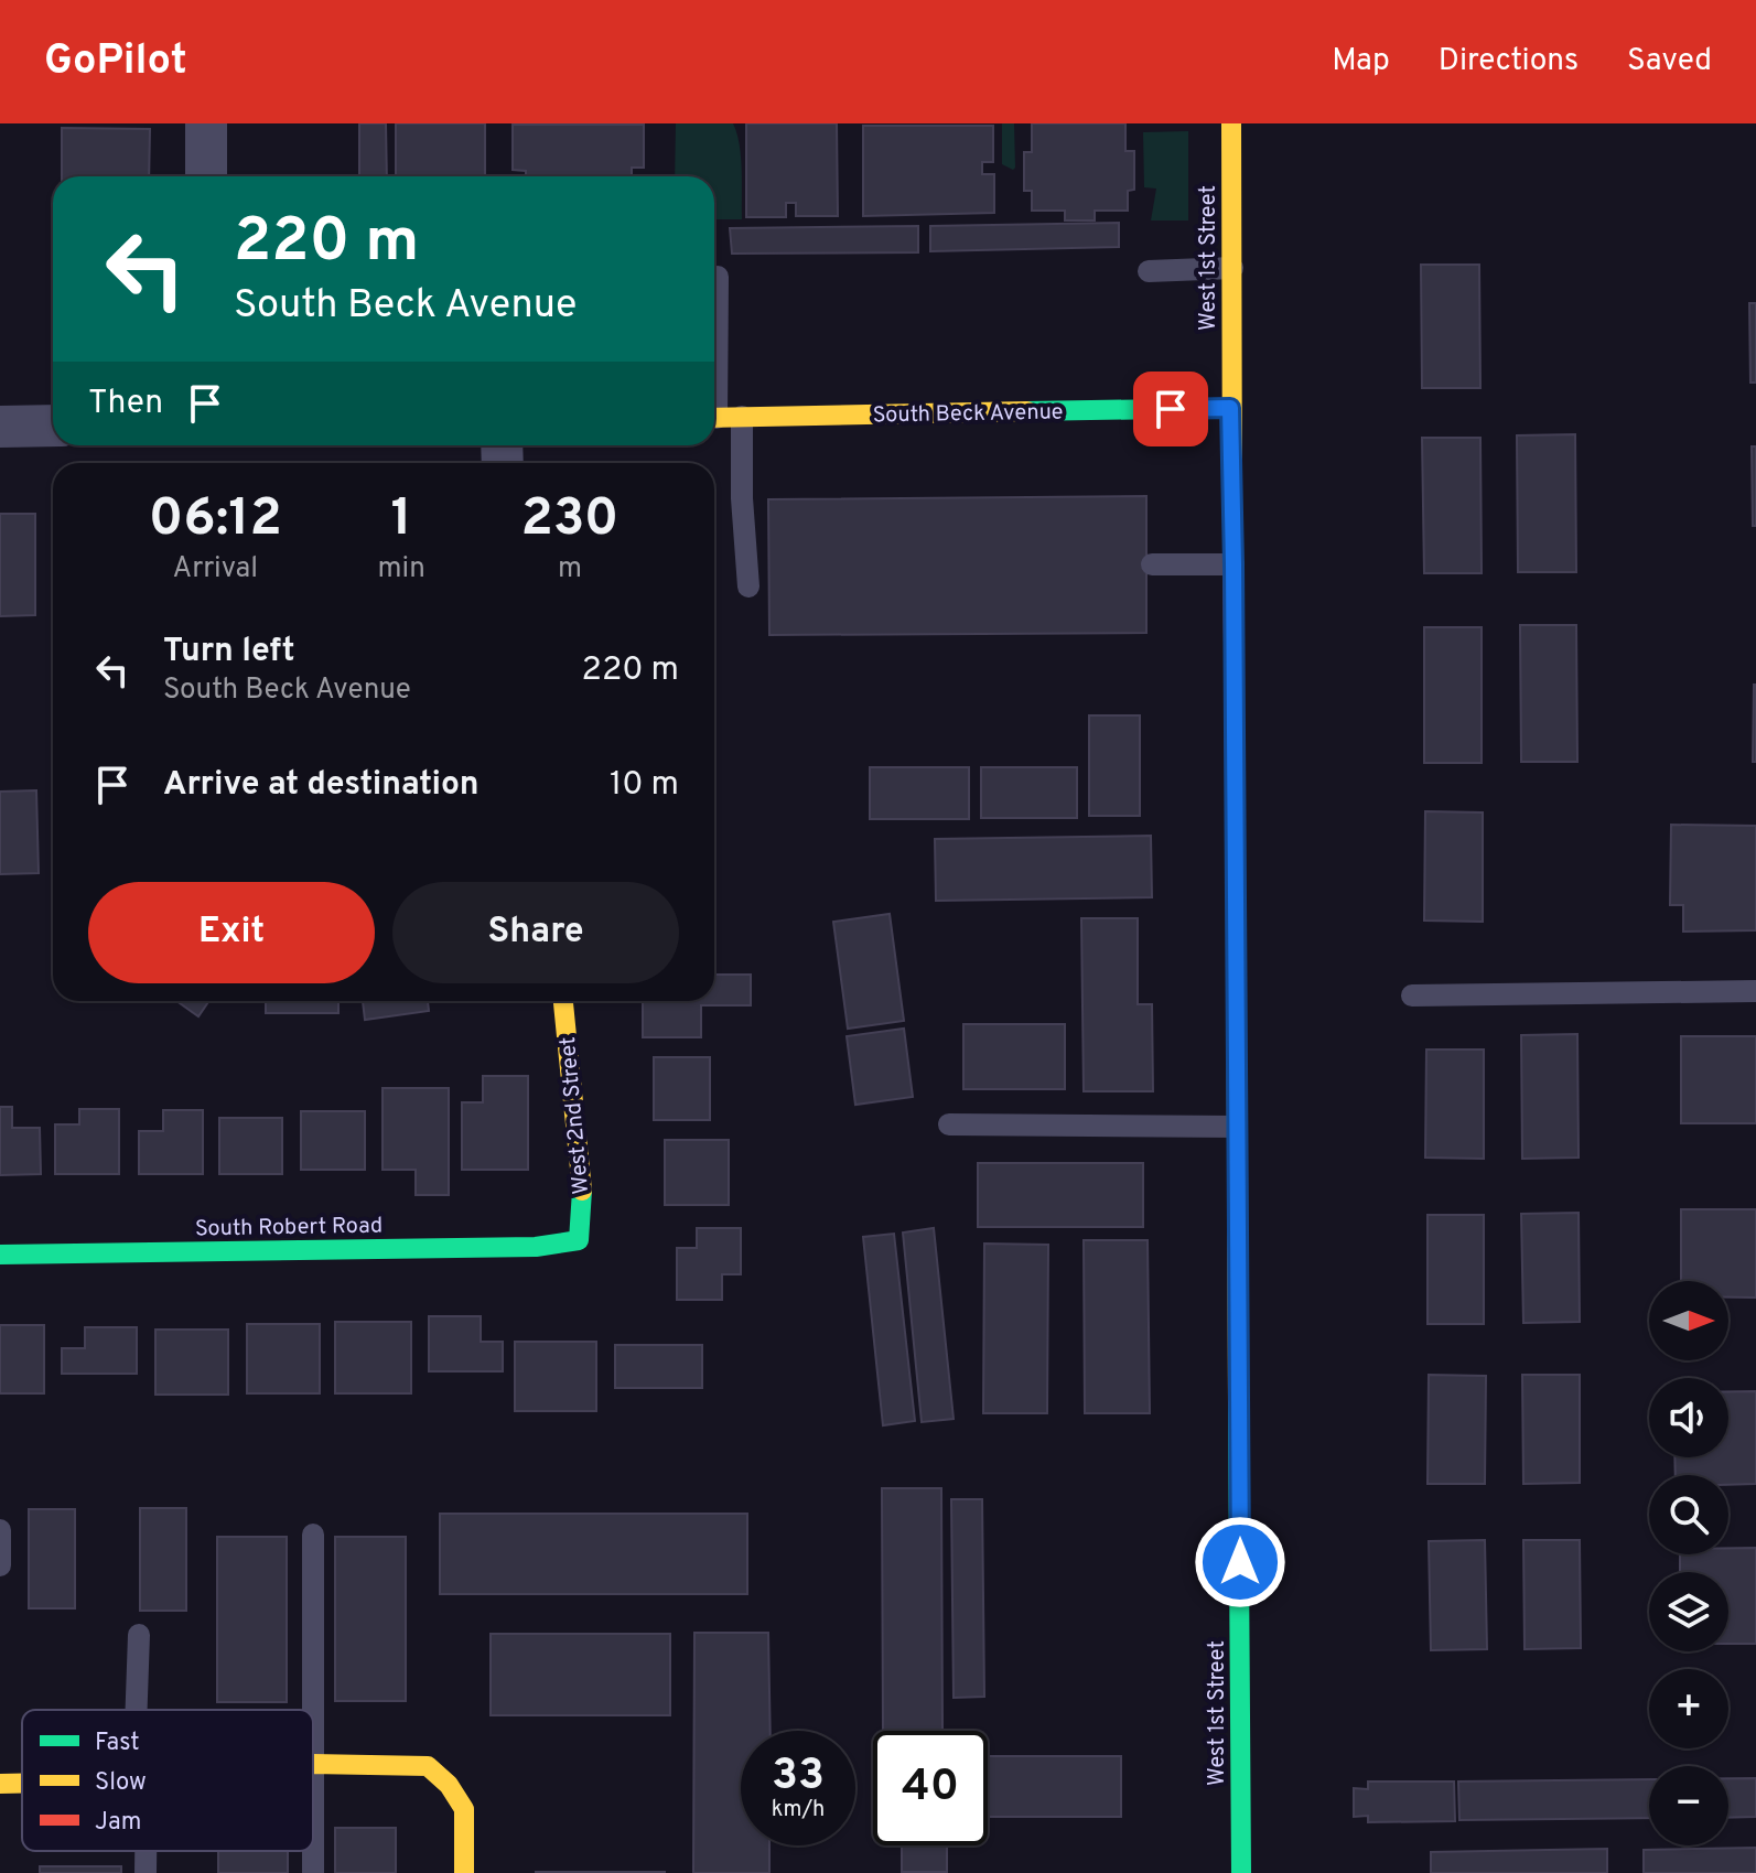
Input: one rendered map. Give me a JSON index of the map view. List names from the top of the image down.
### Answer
{
  "streets": {
    "street": [
      "West 1st Street",
      "South Beck Avenue",
      "West 2nd Street",
      "South Robert Road"
    ]
  },
  "crossings": [
    ["West 1st Street", "South Beck Avenue"],
    ["West 2nd Street", "South Robert Road"]
  ],
  "legend": ["Fast", "Slow", "Jam"],
  "north": "right",
  "page": {
    "header": "GoPilot",
    "nav": ["Map", "Directions", "Saved"],
    "turn": ["220 m", "South Beck Avenue"],
    "then": "Then",
    "eta": [
      "06:12",
      "Arrival",
      "1",
      "min",
      "230",
      "m"
    ],
    "list": [
      {
        "name": "Turn left",
        "note": "South Beck Avenue",
        "value": "220 m"
      },
      {
        "name": "Arrive at destination",
        "value": "10 m"
      }
    ],
    "buttons": ["Exit", "Share"],
    "map_buttons": ["+", "−"],
    "speed": "33 km/h",
    "limit": "40"
  }
}
